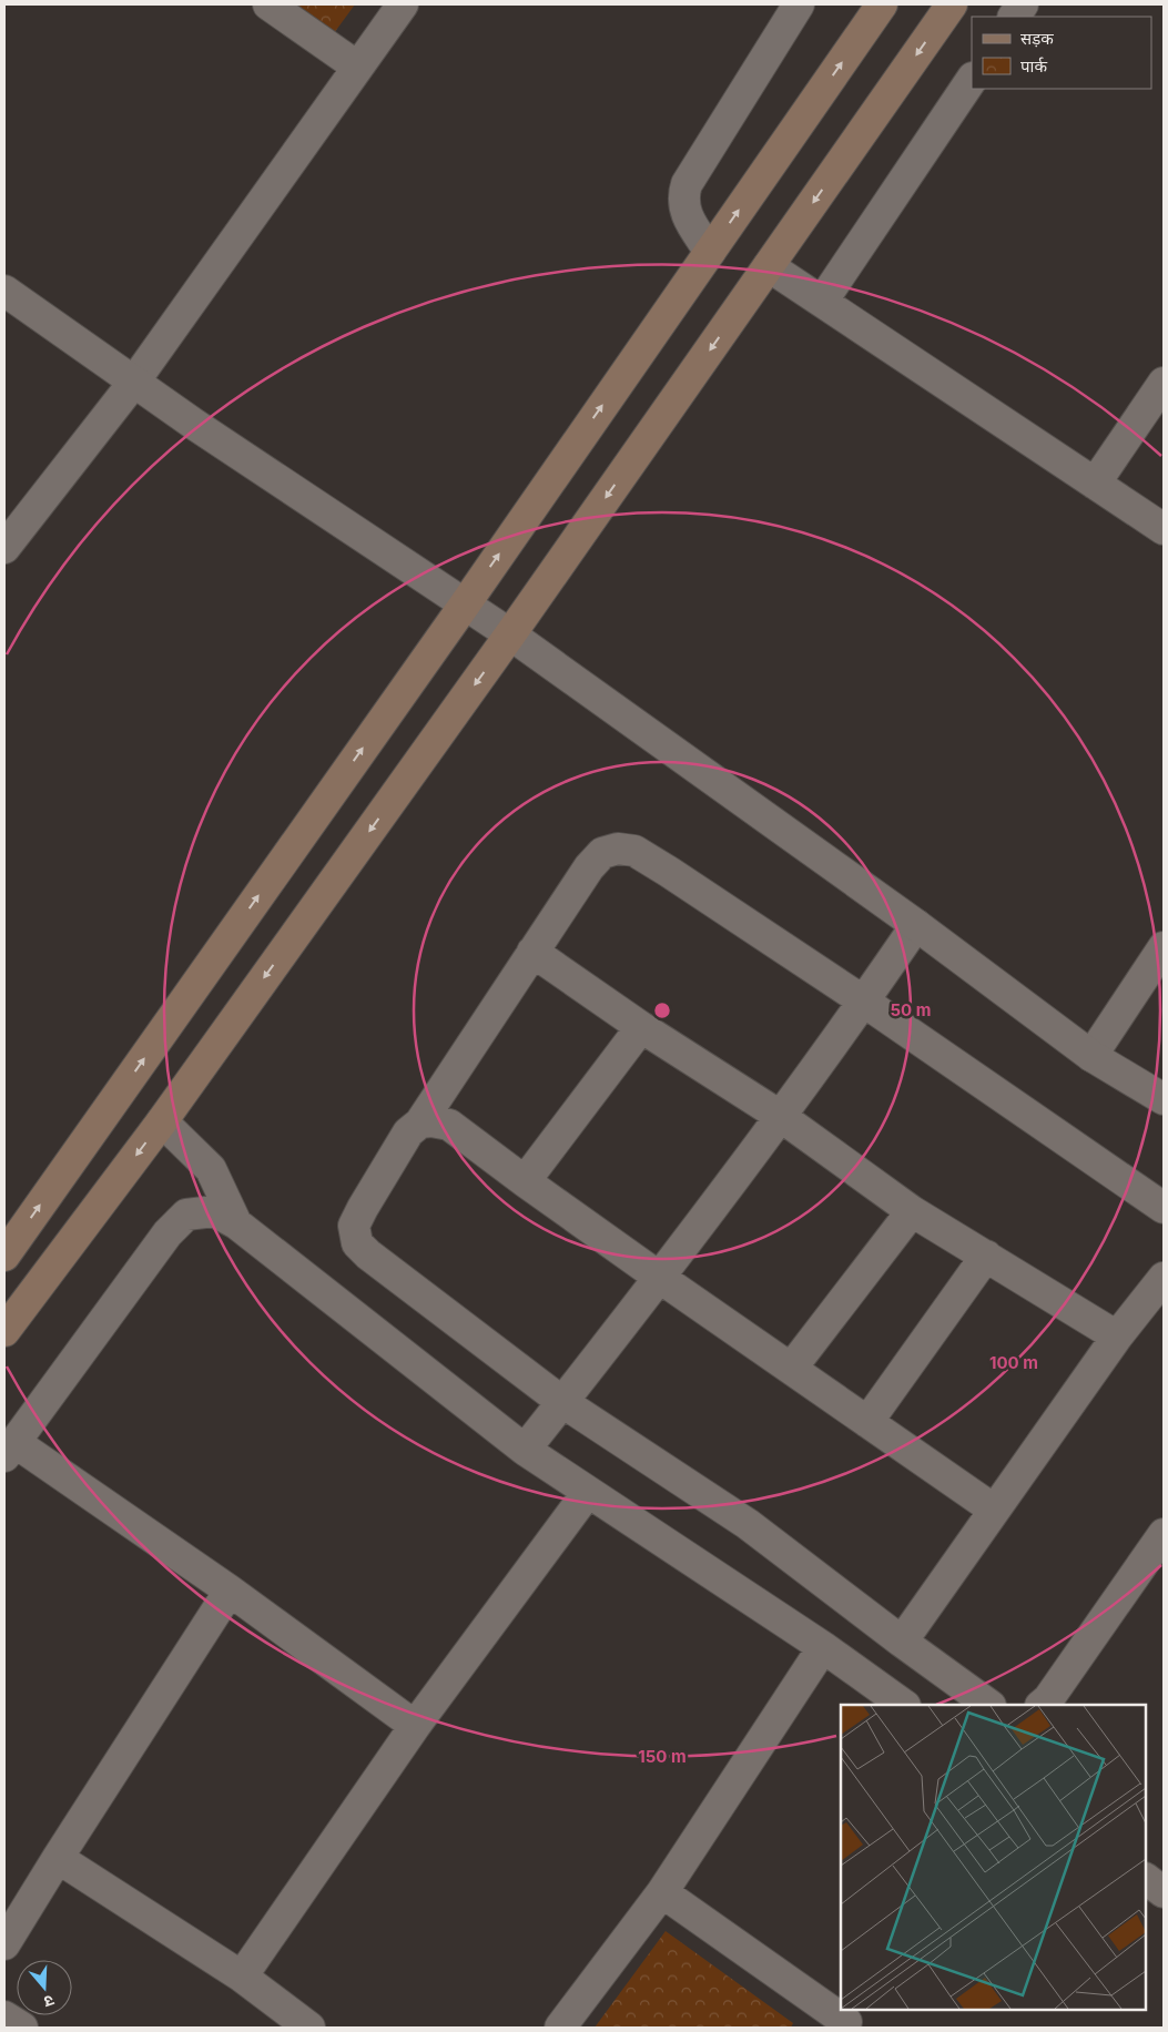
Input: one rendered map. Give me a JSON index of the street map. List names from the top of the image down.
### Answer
{
  "legend": ["सड़क", "पार्क"],
  "north": "bottom",
  "rings": ["50 m", "100 m", "150 m"]
}
